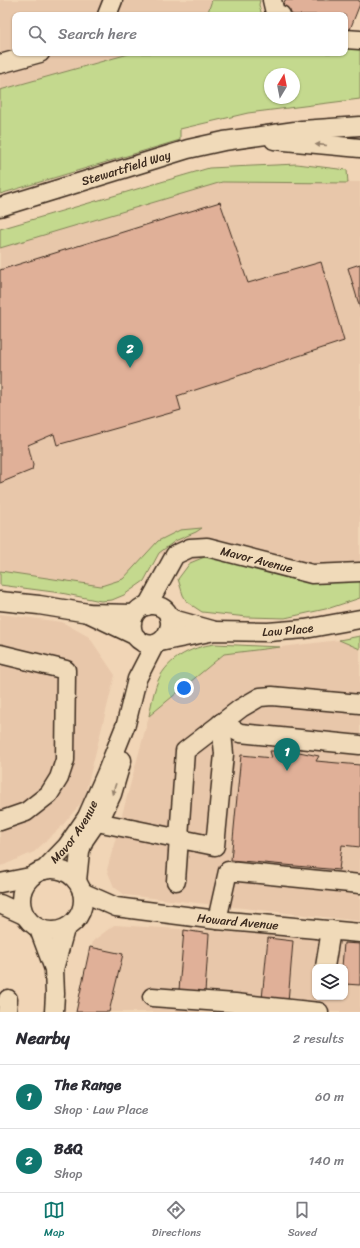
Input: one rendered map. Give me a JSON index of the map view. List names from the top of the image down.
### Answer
{
  "streets": {
    "street": [
      "Stewartfield Way",
      "Mavor Avenue",
      "Law Place",
      "Howard Avenue"
    ]
  },
  "crossings": [
    ["Mavor Avenue", "Law Place"],
    ["Mavor Avenue", "Howard Avenue"]
  ],
  "north": "top",
  "page": {
    "search": "Search here",
    "pins": ["2", "1"],
    "heading": ["Nearby", "2 results"],
    "list": [
      {
        "mark": "1",
        "name": "The Range",
        "note": "Shop · Law Place",
        "value": "60 m"
      },
      {
        "mark": "2",
        "name": "B&Q",
        "note": "Shop",
        "value": "140 m"
      }
    ],
    "nav": ["Map", "Directions", "Saved"]
  }
}
